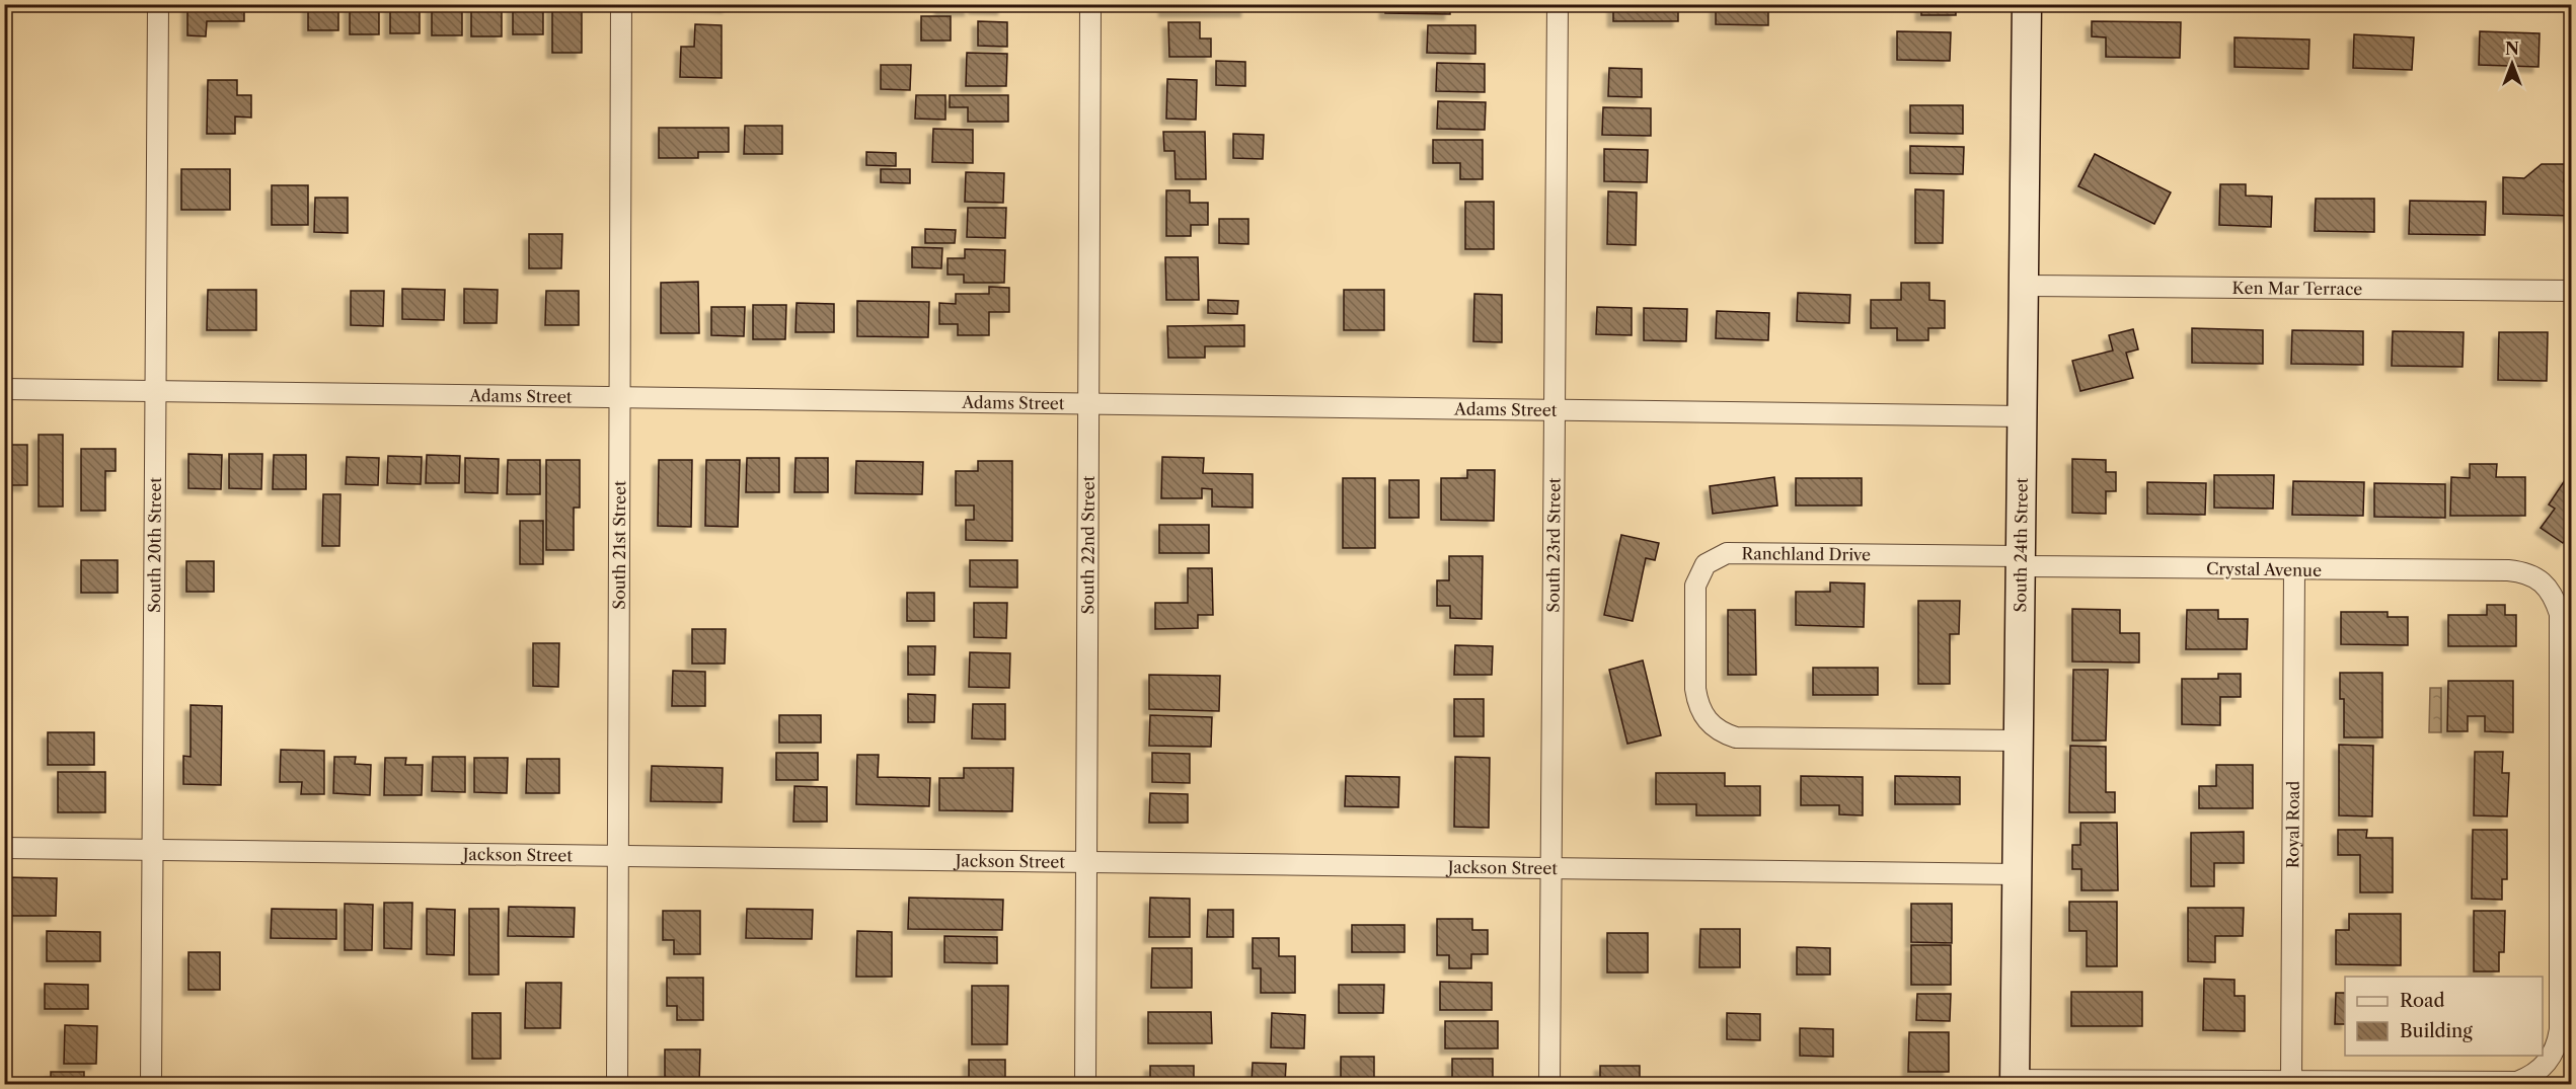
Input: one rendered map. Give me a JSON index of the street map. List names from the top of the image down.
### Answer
{
  "streets": {
    "street": [
      "Ken Mar Terrace",
      "Adams Street",
      "South 20th Street",
      "South 22nd Street",
      "South 24th Street",
      "South 21st Street",
      "South 23rd Street",
      "Ranchland Drive",
      "Crystal Avenue",
      "Royal Road",
      "Jackson Street"
    ]
  },
  "crossings": [
    ["Ken Mar Terrace", "South 24th Street"],
    ["Adams Street", "South 20th Street"],
    ["Adams Street", "South 22nd Street"],
    ["Adams Street", "South 24th Street"],
    ["Adams Street", "South 21st Street"],
    ["Adams Street", "South 23rd Street"],
    ["South 20th Street", "Jackson Street"],
    ["South 22nd Street", "Jackson Street"],
    ["South 24th Street", "Ranchland Drive"],
    ["South 24th Street", "Crystal Avenue"],
    ["South 24th Street", "Jackson Street"],
    ["South 21st Street", "Jackson Street"],
    ["South 23rd Street", "Jackson Street"],
    ["Ranchland Drive", "Crystal Avenue"],
    ["Crystal Avenue", "Royal Road"]
  ],
  "legend": ["Road", "Building"],
  "north": "top"
}
